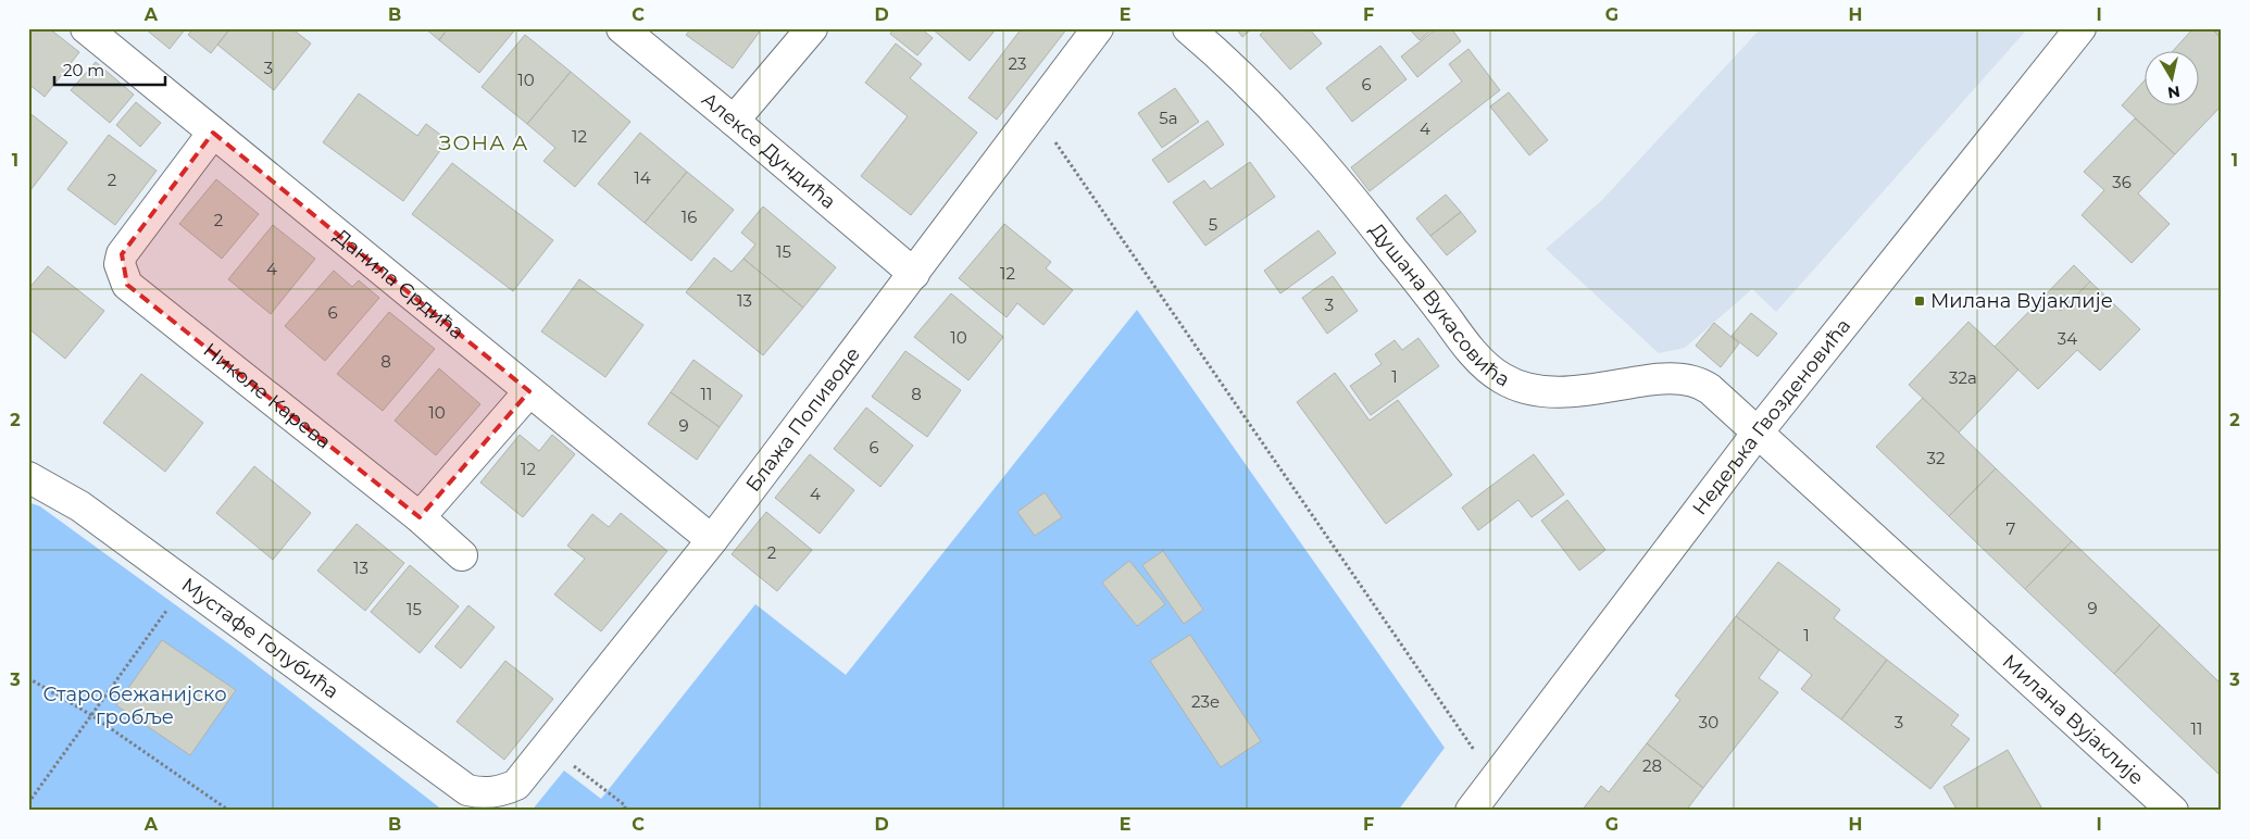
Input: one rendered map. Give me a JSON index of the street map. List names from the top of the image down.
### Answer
{
  "streets": {
    "street": [
      "Алексе Дундића",
      "Данила Срдића",
      "Душана Вукасовића",
      "Николе Карева",
      "Недељка Гвозденовића",
      "Блажа Попиводе",
      "Мустафе Голубића",
      "Милана Вујаклије"
    ]
  },
  "crossings": [
    ["Алексе Дундића", "Блажа Попиводе"],
    ["Данила Срдића", "Николе Карева"],
    ["Данила Срдића", "Блажа Попиводе"],
    ["Душана Вукасовића", "Недељка Гвозденовића"],
    ["Душана Вукасовића", "Милана Вујаклије"],
    ["Недељка Гвозденовића", "Милана Вујаклије"],
    ["Блажа Попиводе", "Мустафе Голубића"]
  ],
  "districts": ["ЗОНА А"],
  "parks": ["Старо бежанијско гробље"],
  "places": {
    "transit": ["Милана Вујаклије"]
  },
  "house_numbers": [
    "23",
    "3",
    "10",
    "6",
    "5a",
    "4",
    "12",
    "14",
    "2",
    "36",
    "16",
    "2",
    "5",
    "15",
    "4",
    "12",
    "13",
    "3",
    "6",
    "10",
    "34",
    "8",
    "1",
    "32a",
    "11",
    "8",
    "10",
    "9",
    "6",
    "32",
    "12",
    "4",
    "7",
    "2",
    "13",
    "9",
    "15",
    "1",
    "23e",
    "30",
    "3",
    "11",
    "28"
  ],
  "scale_bar": "20 m",
  "north": "bottom",
  "grid": {
    "columns": [
      "A",
      "B",
      "C",
      "D",
      "E",
      "F",
      "G",
      "H",
      "I"
    ],
    "rows": ["1", "2", "3"]
  }
}
